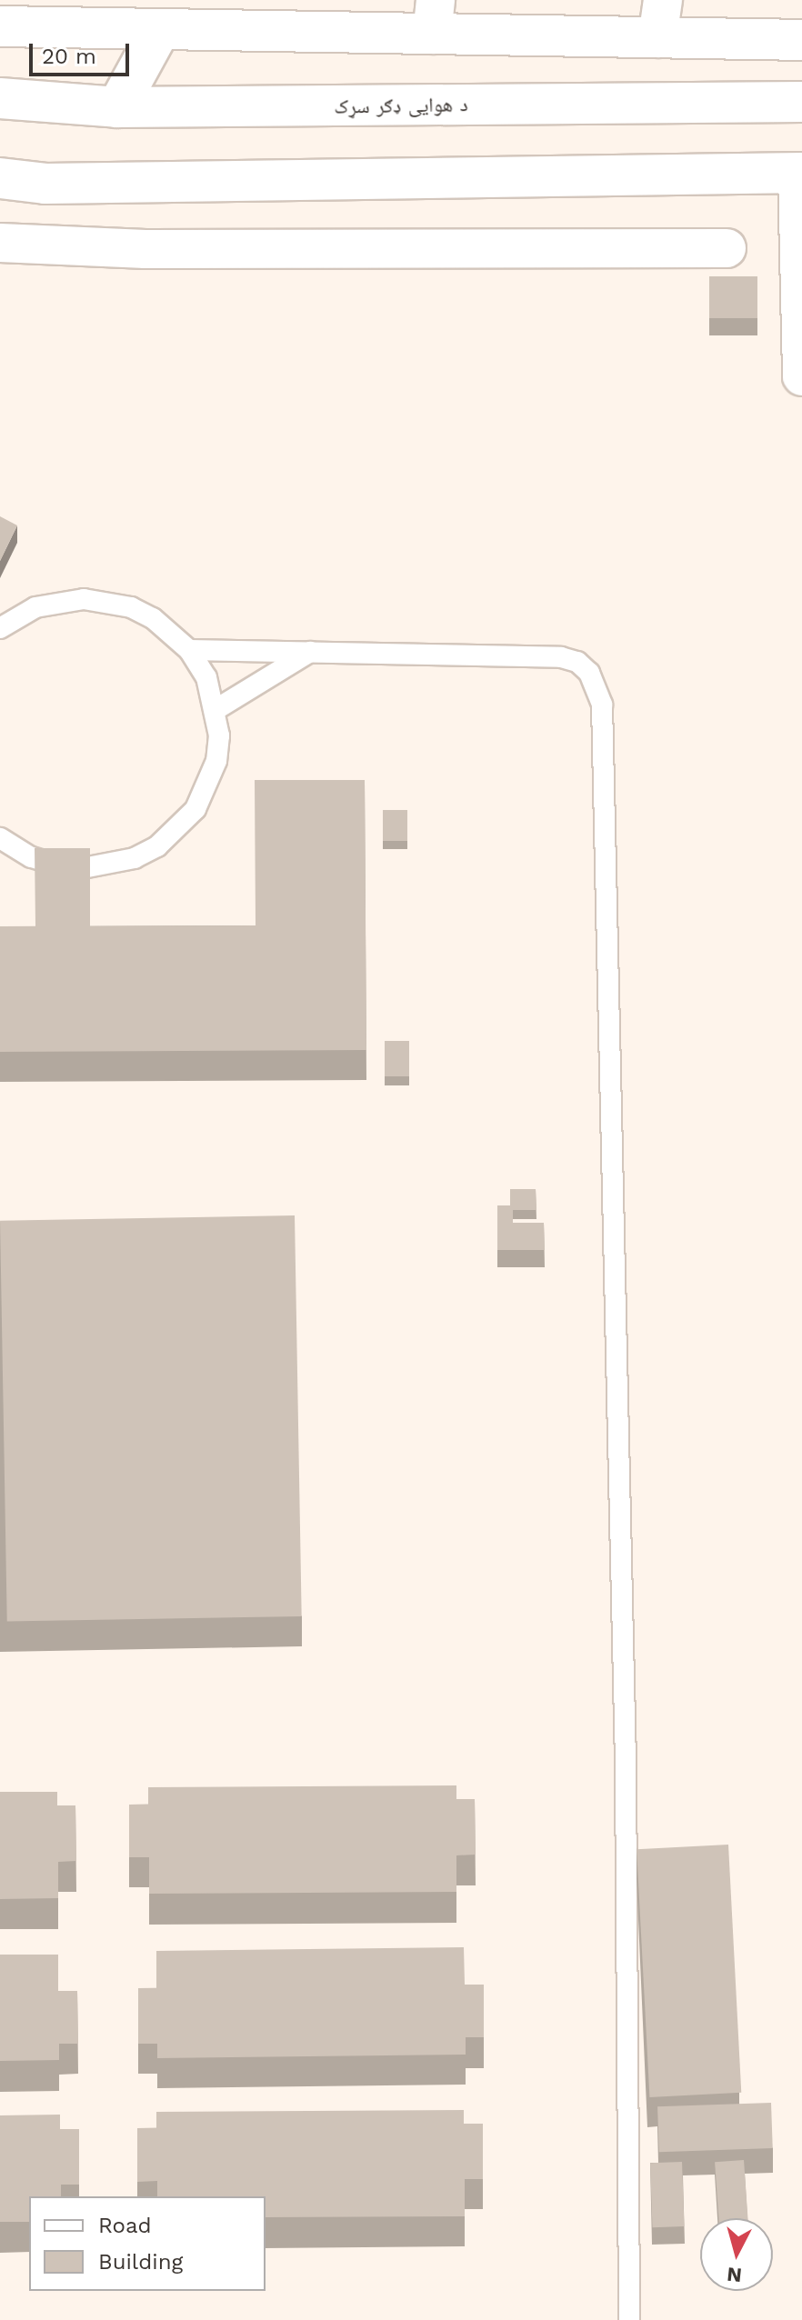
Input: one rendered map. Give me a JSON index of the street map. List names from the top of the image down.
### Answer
{
  "streets": {
    "main road": ["د هوایی ډګر سړک"]
  },
  "legend": ["Road", "Building"],
  "scale_bar": "20 m",
  "north": "bottom"
}
